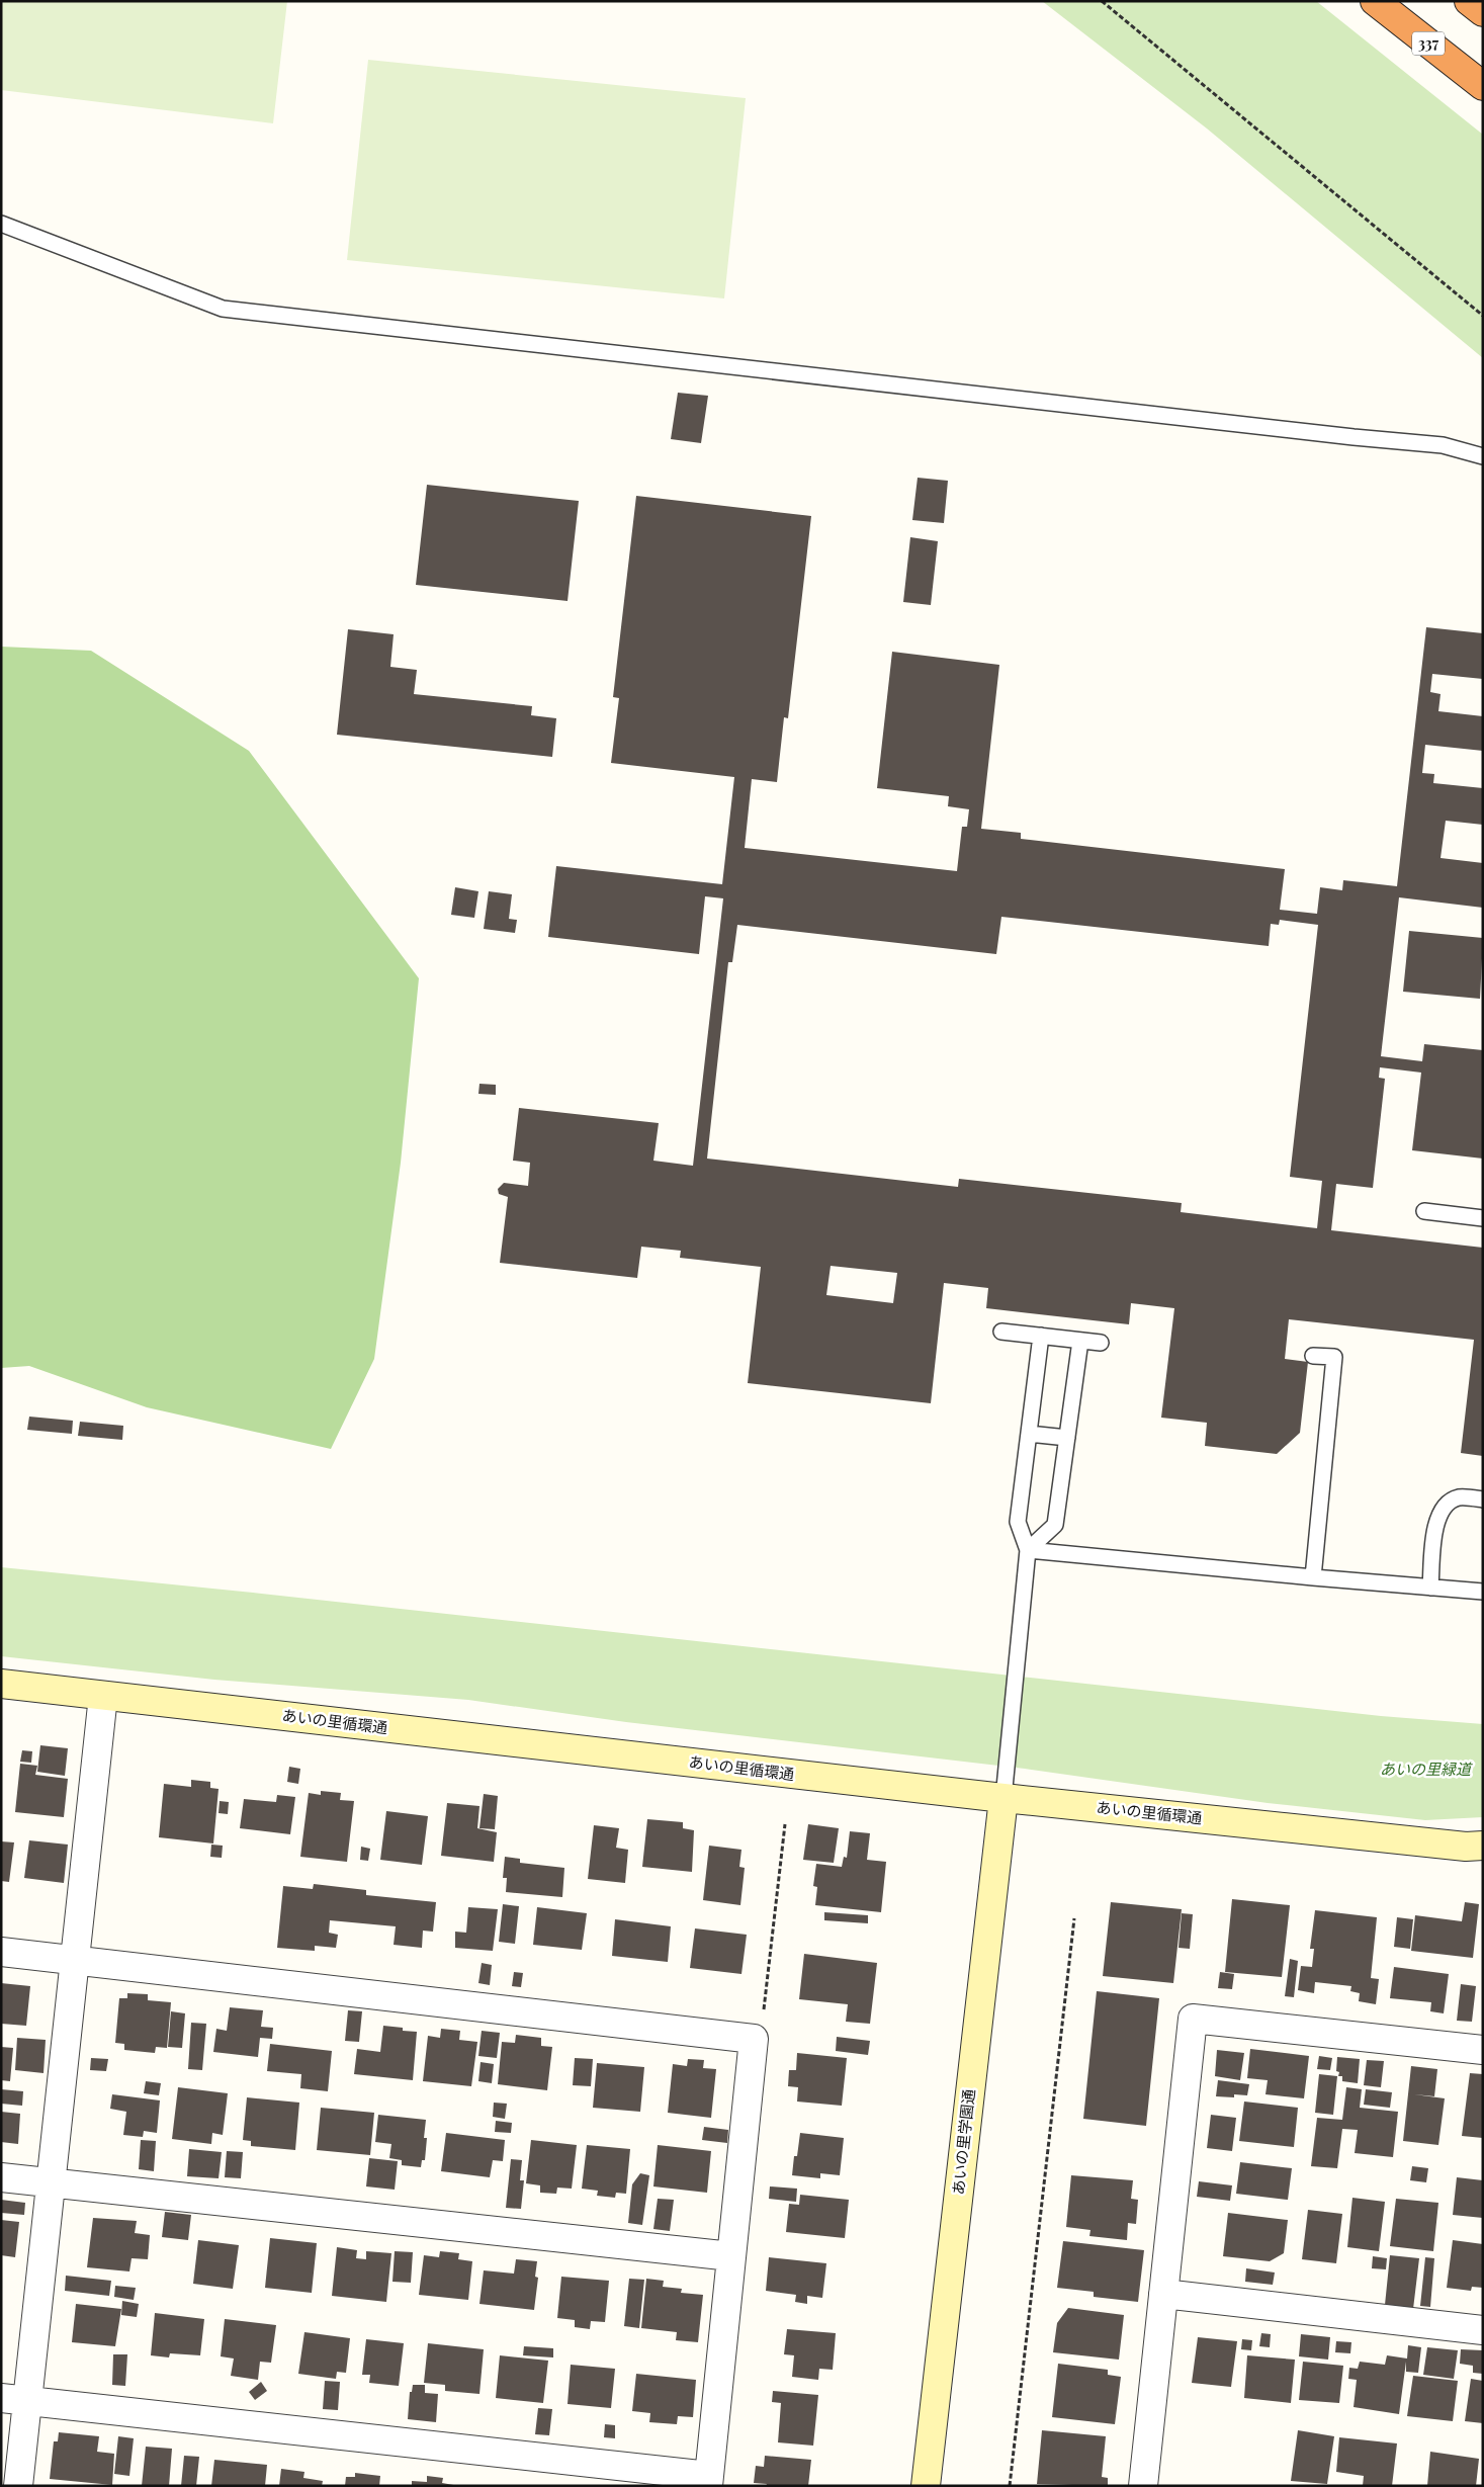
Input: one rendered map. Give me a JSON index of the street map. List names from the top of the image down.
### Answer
{
  "streets": {
    "highway": ["337"],
    "street": ["あいの里循環通", "あいの里学園通"]
  },
  "crossings": [
    ["あいの里循環通", "あいの里学園通"]
  ],
  "parks": ["あいの里緑道"]
}
